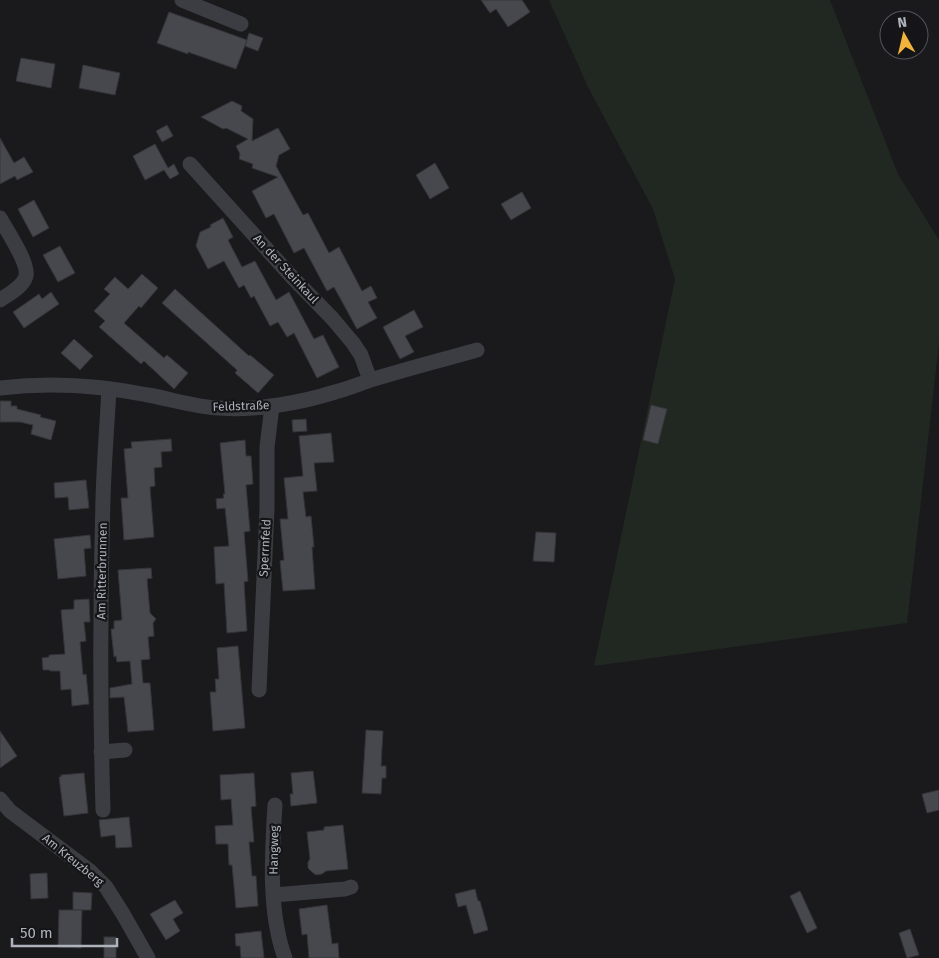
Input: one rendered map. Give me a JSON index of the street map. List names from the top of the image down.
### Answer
{
  "streets": {
    "street": [
      "An der Steinkaul",
      "Feldstraße",
      "Sperrnfeld",
      "Am Ritterbrunnen",
      "Hangweg",
      "Am Kreuzberg"
    ]
  },
  "crossings": [
    ["An der Steinkaul", "Feldstraße"],
    ["Feldstraße", "Sperrnfeld"],
    ["Feldstraße", "Am Ritterbrunnen"]
  ],
  "scale_bar": "50 m",
  "north": "top"
}
